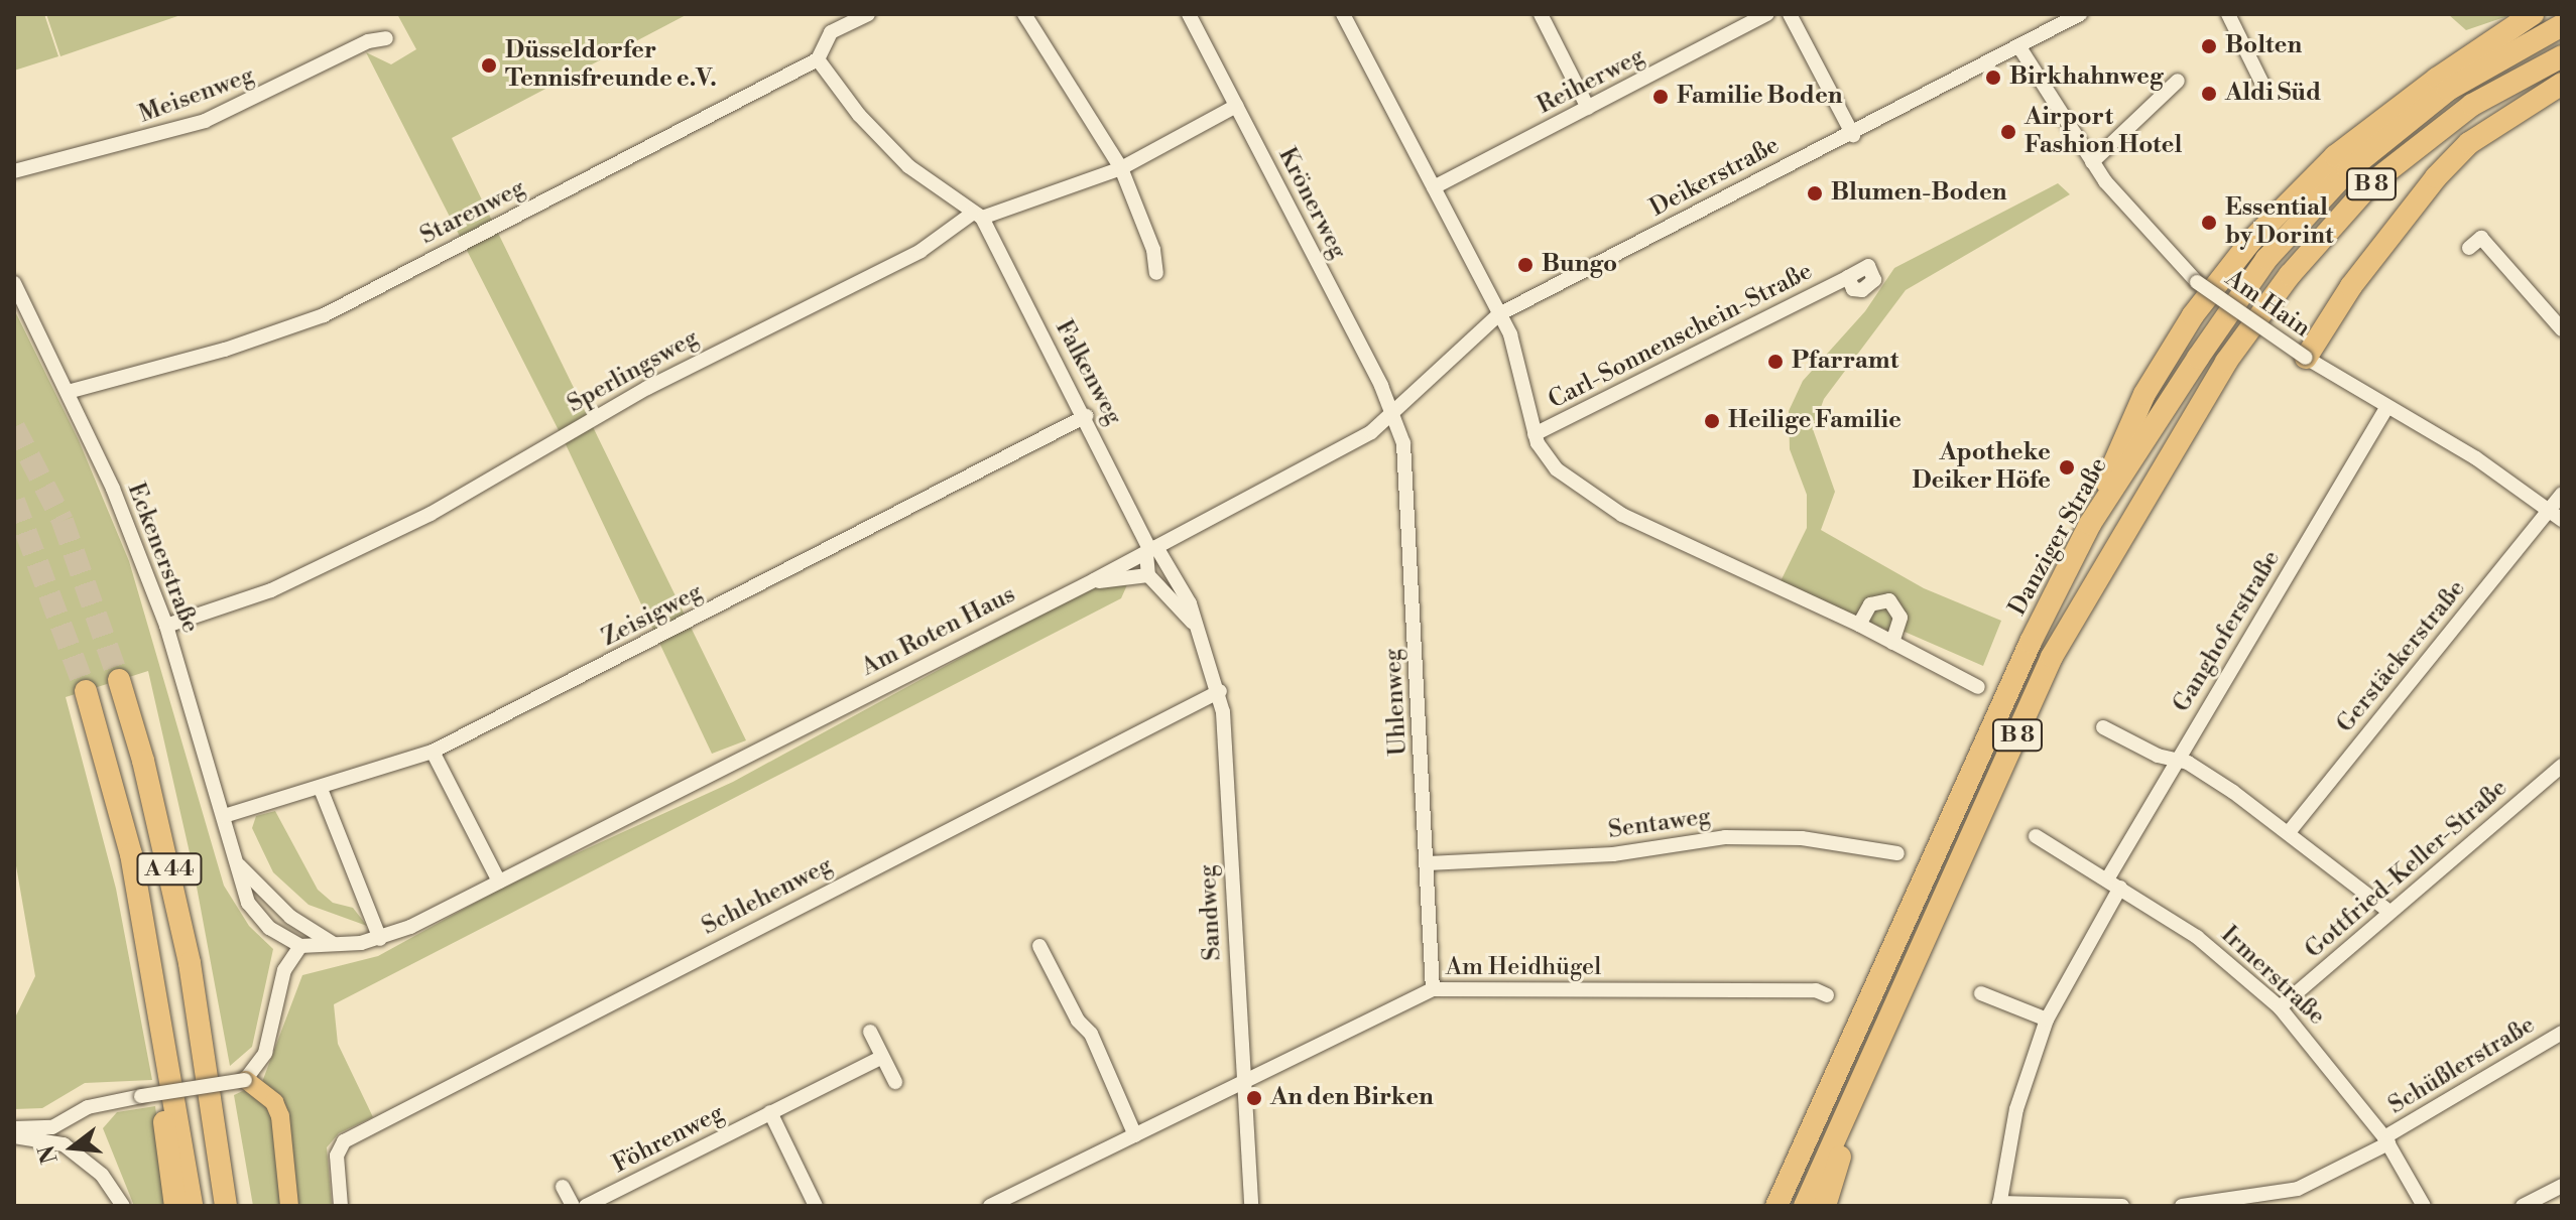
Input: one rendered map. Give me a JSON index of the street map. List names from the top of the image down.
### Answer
{
  "streets": {
    "highway": ["B 8", "Danziger Straße", "A 44"],
    "street": [
      "Reiherweg",
      "Meisenweg",
      "Deikerstraße",
      "Krönerweg",
      "Starenweg",
      "Am Hain",
      "Carl-Sonnenschein-Straße",
      "Sperlingsweg",
      "Falkenweg",
      "Eckenerstraße",
      "Zeisigweg",
      "Am Roten Haus",
      "Ganghoferstraße",
      "Gerstäckerstraße",
      "Uhlenweg",
      "Sentaweg",
      "Gottfried-Keller-Straße",
      "Schlehenweg",
      "Sandweg",
      "Am Heidhügel",
      "Irmerstraße",
      "Schüßlerstraße",
      "Föhrenweg"
    ]
  },
  "crossings": [
    ["Deikerstraße", "Krönerweg"],
    ["Deikerstraße", "Am Hain"],
    ["Deikerstraße", "Carl-Sonnenschein-Straße"],
    ["Deikerstraße", "Am Roten Haus"],
    ["Deikerstraße", "Uhlenweg"],
    ["Krönerweg", "Sperlingsweg"],
    ["Krönerweg", "Am Roten Haus"],
    ["Krönerweg", "Uhlenweg"],
    ["Starenweg", "Falkenweg"],
    ["Starenweg", "Eckenerstraße"],
    ["Am Hain", "Ganghoferstraße"],
    ["Am Hain", "Gerstäckerstraße"],
    ["Sperlingsweg", "Falkenweg"],
    ["Sperlingsweg", "Eckenerstraße"],
    ["Falkenweg", "Zeisigweg"],
    ["Falkenweg", "Am Roten Haus"],
    ["Falkenweg", "Sandweg"],
    ["Eckenerstraße", "Zeisigweg"],
    ["Eckenerstraße", "Am Roten Haus"],
    ["Am Roten Haus", "Uhlenweg"],
    ["Am Roten Haus", "Sandweg"],
    ["Ganghoferstraße", "Irmerstraße"],
    ["Uhlenweg", "Sentaweg"],
    ["Uhlenweg", "Am Heidhügel"],
    ["Gottfried-Keller-Straße", "Irmerstraße"],
    ["Schlehenweg", "Sandweg"],
    ["Sandweg", "Am Heidhügel"],
    ["Irmerstraße", "Schüßlerstraße"]
  ],
  "places": [
    "Bolten",
    "Düsseldorfer Tennisfreunde e.V.",
    "Birkhahnweg",
    "Aldi Süd",
    "Familie Boden",
    "Airport Fashion Hotel",
    "Blumen-Boden",
    "Essential by Dorint",
    "Bungo",
    "Pfarramt",
    "Heilige Familie",
    "Apotheke Deiker Höfe",
    "An den Birken"
  ],
  "north": "left"
}
